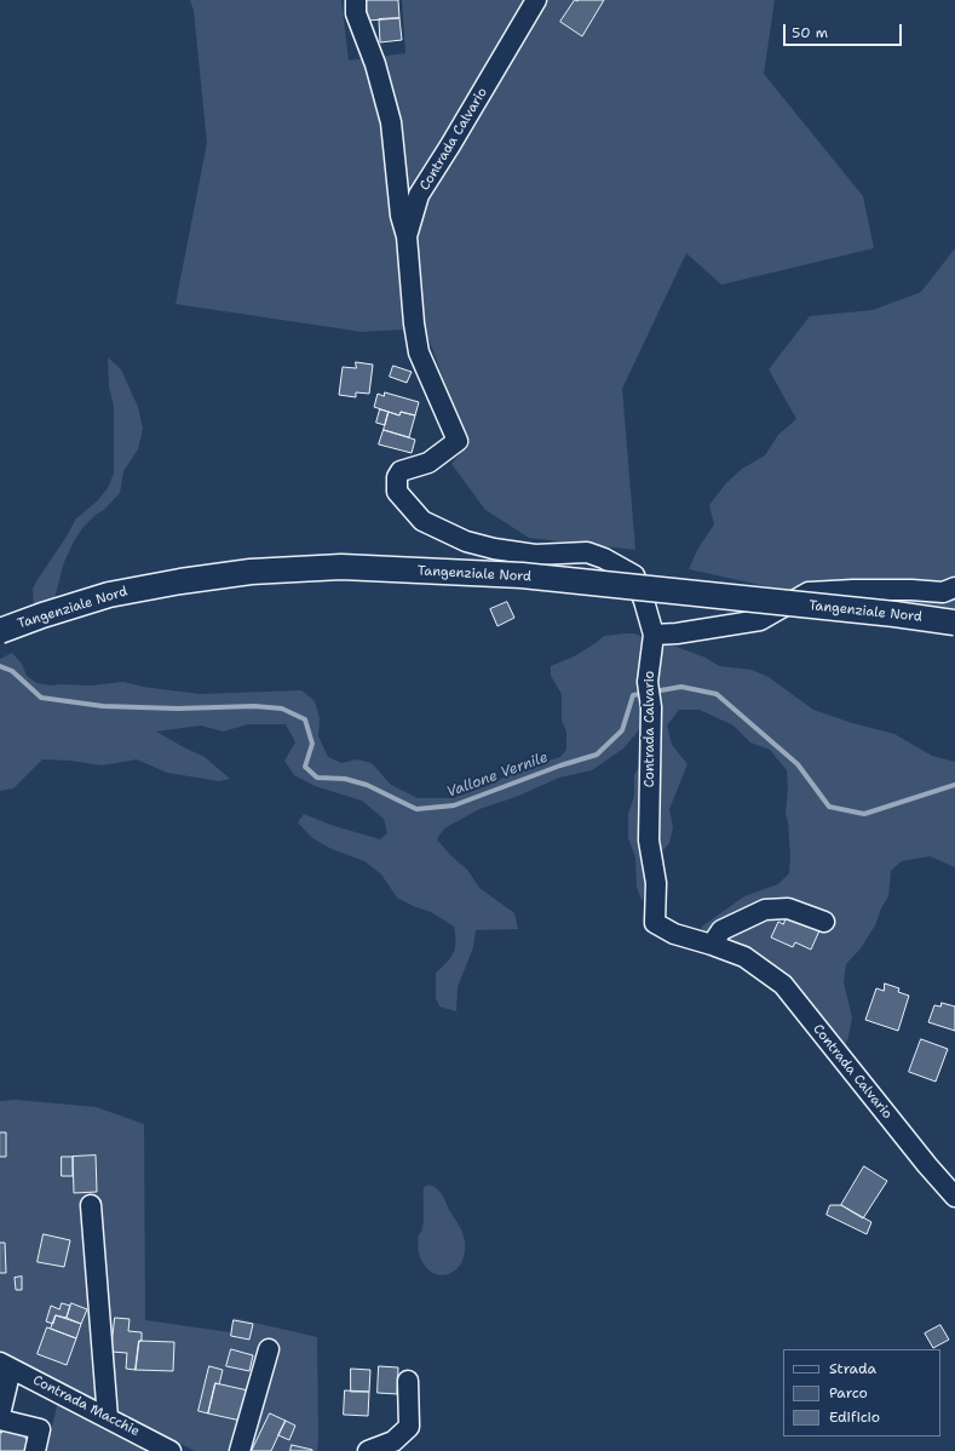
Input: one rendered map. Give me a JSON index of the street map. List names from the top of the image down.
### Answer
{
  "streets": {
    "main road": ["Tangenziale Nord"],
    "street": ["Contrada Calvario", "Contrada Macchie"]
  },
  "water": ["Vallone Vernile"],
  "legend": ["Strada", "Parco", "Edificio"],
  "scale_bar": "50 m"
}
